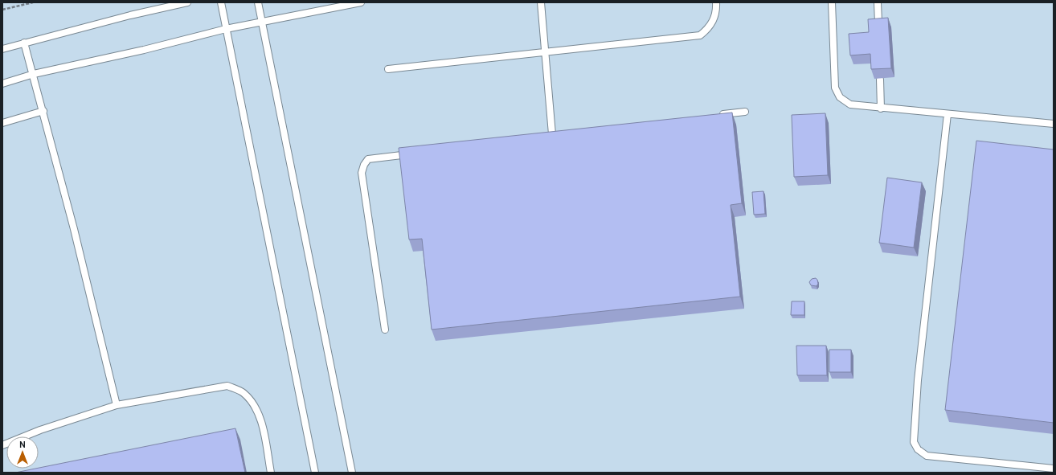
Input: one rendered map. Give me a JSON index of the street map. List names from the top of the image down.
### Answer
{
  "north": "top"
}
